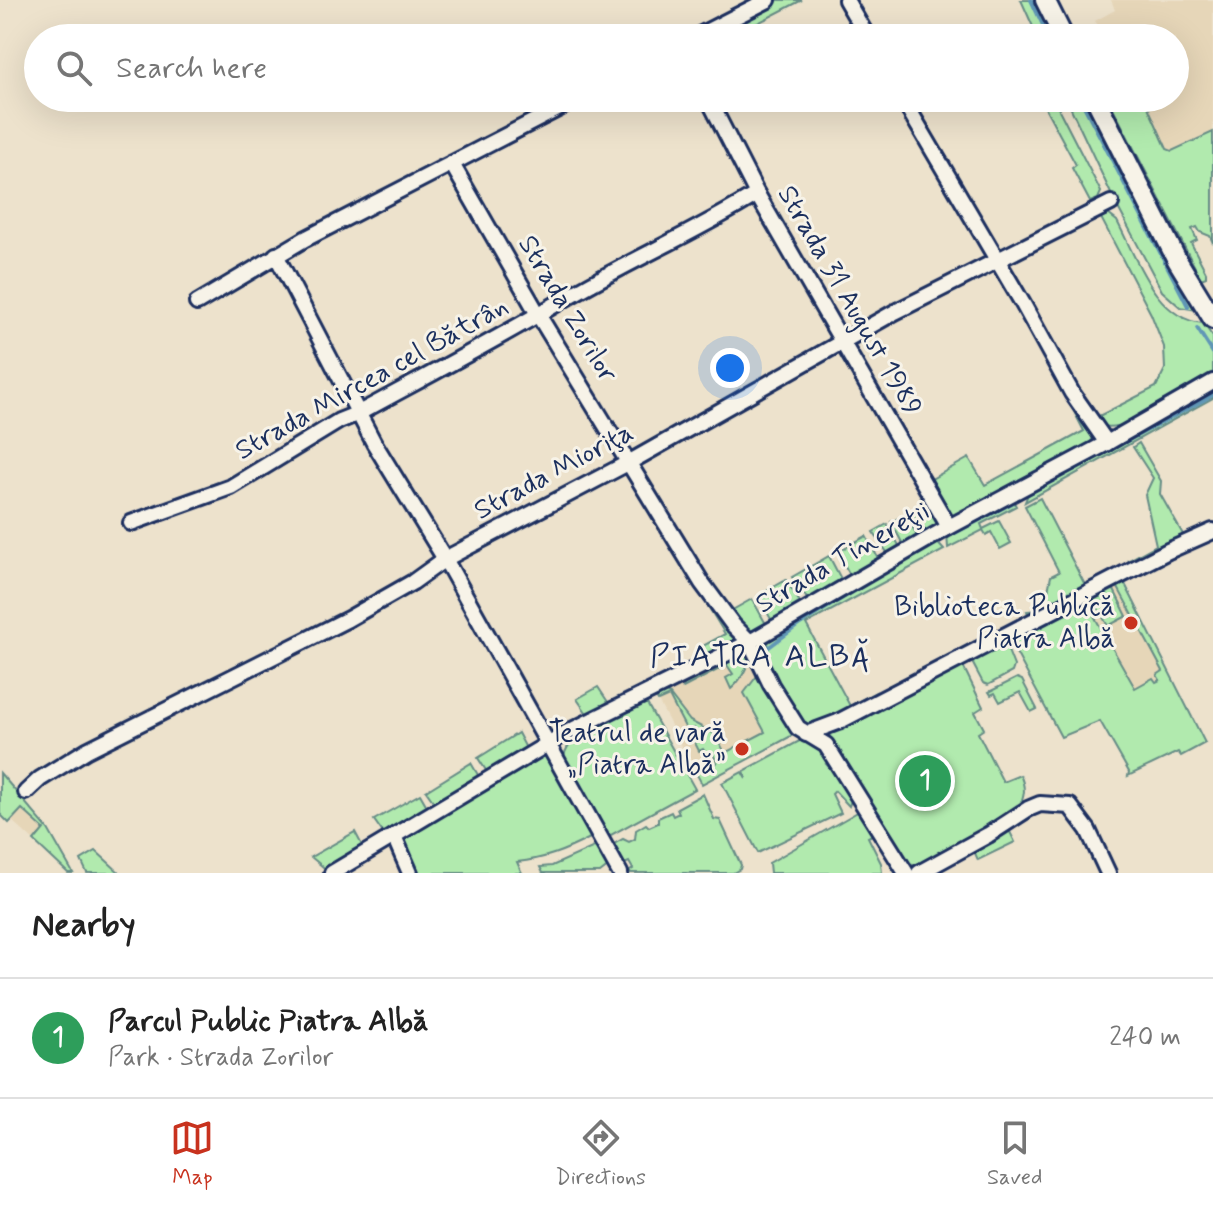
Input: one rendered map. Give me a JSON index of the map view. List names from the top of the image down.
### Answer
{
  "streets": {
    "street": [
      "Strada 31 August 1989",
      "Strada Zorilor",
      "Strada Mircea cel Bătrân",
      "Strada Mioriţa",
      "Strada Tinereţii"
    ]
  },
  "crossings": [
    ["Strada 31 August 1989", "Strada Mircea cel Bătrân"],
    ["Strada 31 August 1989", "Strada Mioriţa"],
    ["Strada 31 August 1989", "Strada Tinereţii"],
    ["Strada Zorilor", "Strada Mircea cel Bătrân"],
    ["Strada Zorilor", "Strada Mioriţa"],
    ["Strada Zorilor", "Strada Tinereţii"]
  ],
  "districts": ["PIATRA ALBĂ"],
  "places": ["Biblioteca Publică Piatra Albă", "Teatrul de vară „Piatra Albă”"],
  "page": {
    "search": "Search here",
    "pins": "1",
    "heading": "Nearby",
    "list": [
      {
        "mark": "1",
        "name": "Parcul Public Piatra Albă",
        "note": "Park · Strada Zorilor",
        "value": "240 m"
      }
    ],
    "nav": ["Map", "Directions", "Saved"]
  }
}
